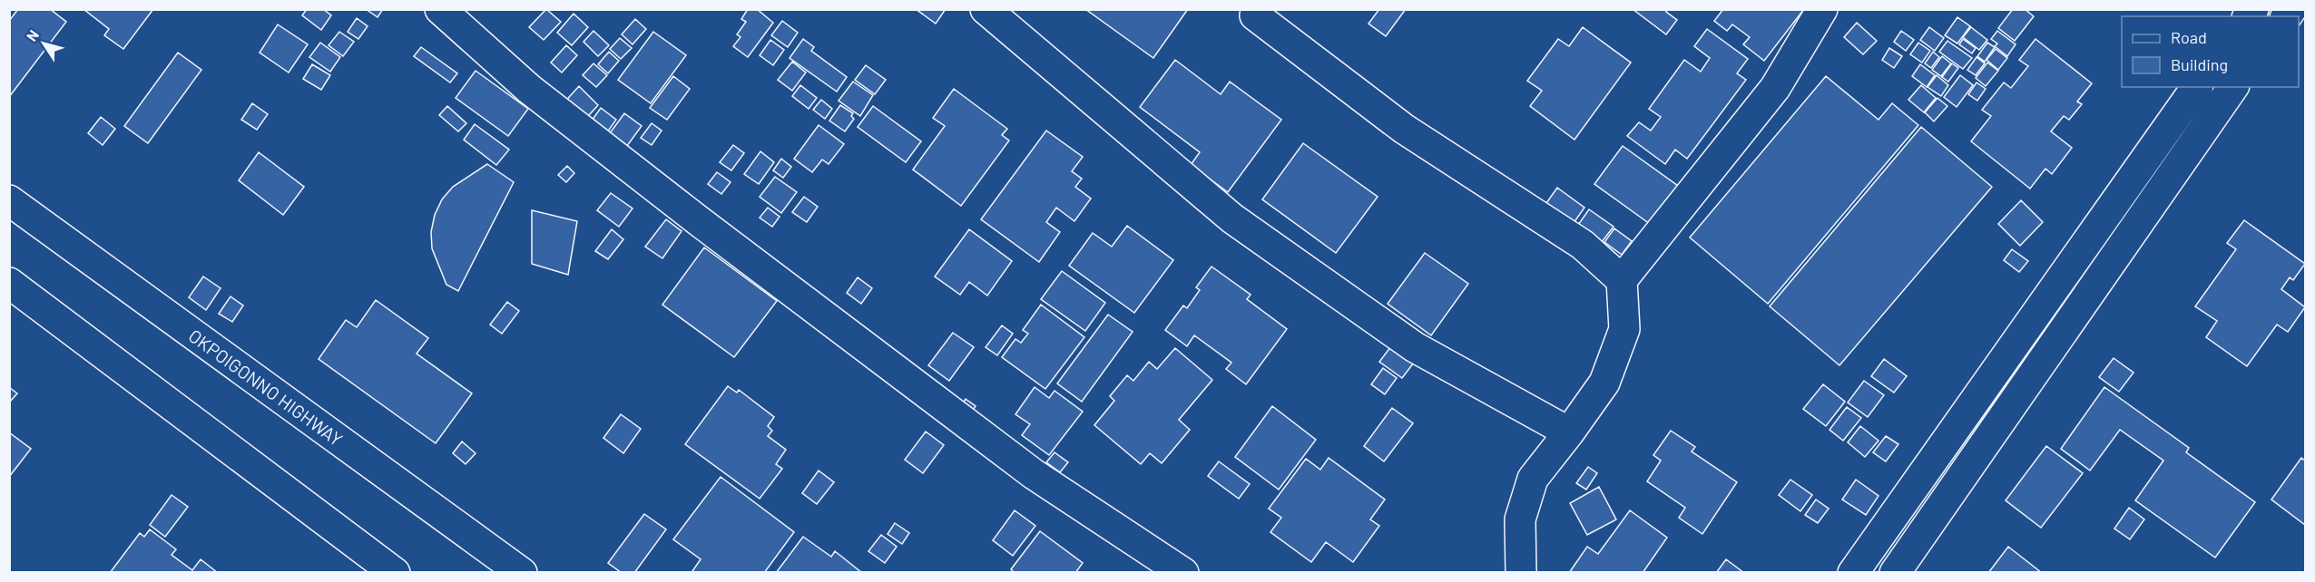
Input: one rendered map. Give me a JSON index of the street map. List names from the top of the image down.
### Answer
{
  "streets": {
    "street": ["OKPOIGONNO HIGHWAY"]
  },
  "legend": ["Road", "Building"],
  "north": "top left"
}
